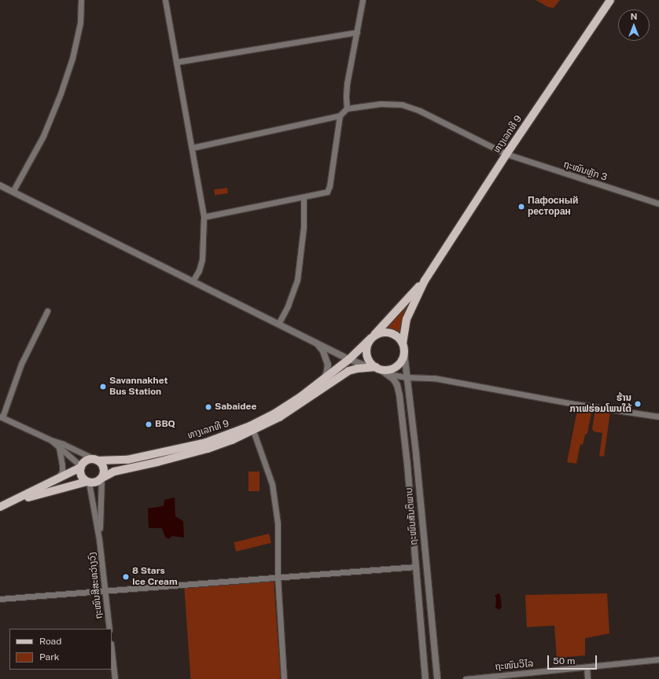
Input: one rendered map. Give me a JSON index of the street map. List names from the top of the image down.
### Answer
{
  "streets": {
    "main road": ["ທາງເລກທີ 9"],
    "street": [
      "ຖະໜົນຫຼັກ 3",
      "ຖະໜົນສັນຕິພາບ",
      "ຖະໜົນສີສະຫວ່າງວົງ",
      "ຖະໜົນວິໄລ"
    ]
  },
  "crossings": [
    ["ທາງເລກທີ 9", "ຖະໜົນຫຼັກ 3"],
    ["ທາງເລກທີ 9", "ຖະໜົນສັນຕິພາບ"]
  ],
  "places": [
    "Пафосный ресторан",
    "Savannakhet Bus Station",
    "ຮ້ານ ກາເຟຮ່ອມໂພນໃຕ້",
    "Sabaidee",
    "BBQ",
    "8 Stars Ice Cream"
  ],
  "legend": ["Road", "Park"],
  "scale_bar": "50 m",
  "north": "top"
}
